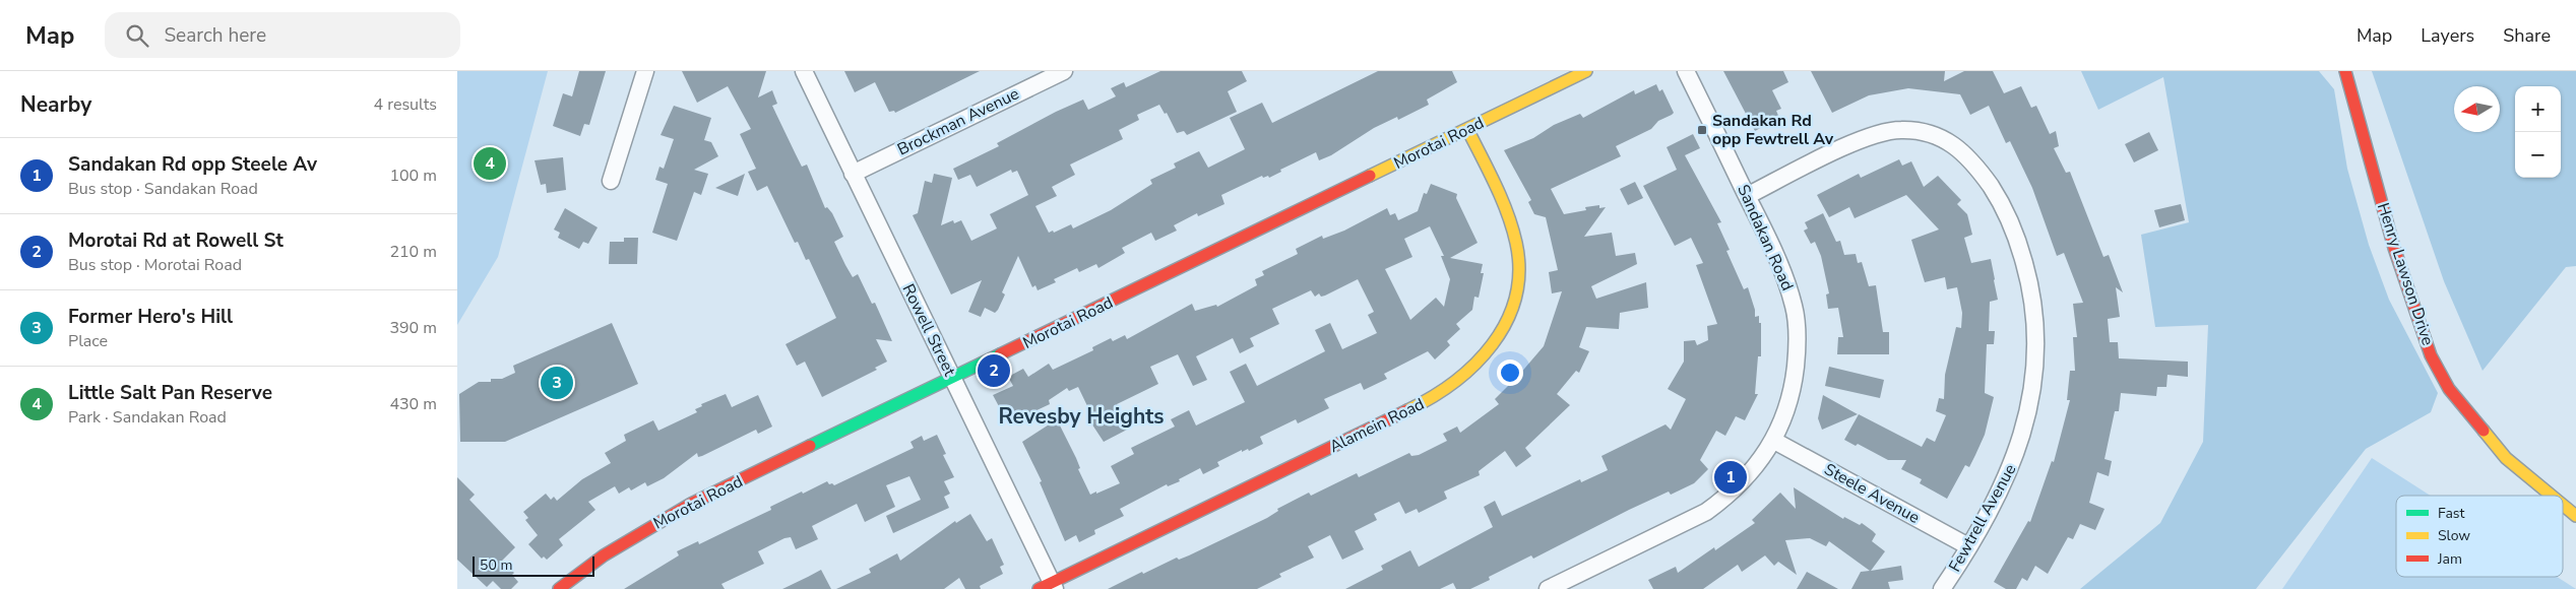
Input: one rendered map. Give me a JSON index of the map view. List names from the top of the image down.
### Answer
{
  "streets": {
    "street": [
      "Brockman Avenue",
      "Morotai Road",
      "Sandakan Road",
      "Henry Lawson Drive",
      "Rowell Street",
      "Alamein Road",
      "Steele Avenue",
      "Fewtrell Avenue"
    ]
  },
  "crossings": [
    ["Brockman Avenue", "Rowell Street"],
    ["Morotai Road", "Rowell Street"],
    ["Morotai Road", "Alamein Road"],
    ["Sandakan Road", "Steele Avenue"],
    ["Sandakan Road", "Fewtrell Avenue"],
    ["Rowell Street", "Alamein Road"],
    ["Steele Avenue", "Fewtrell Avenue"]
  ],
  "districts": ["Revesby Heights"],
  "places": {
    "transit": ["Sandakan Rd opp Fewtrell Av"]
  },
  "legend": ["Fast", "Slow", "Jam"],
  "scale_bar": "50 m",
  "north": "left",
  "page": {
    "header": "Map",
    "search": "Search here",
    "nav": ["Map", "Layers", "Share"],
    "heading": ["Nearby", "4 results"],
    "map_buttons": ["+", "−"],
    "list": [
      {
        "mark": "1",
        "name": "Sandakan Rd opp Steele Av",
        "note": "Bus stop · Sandakan Road",
        "value": "100 m"
      },
      {
        "mark": "2",
        "name": "Morotai Rd at Rowell St",
        "note": "Bus stop · Morotai Road",
        "value": "210 m"
      },
      {
        "mark": "3",
        "name": "Former Hero's Hill",
        "note": "Place",
        "value": "390 m"
      },
      {
        "mark": "4",
        "name": "Little Salt Pan Reserve",
        "note": "Park · Sandakan Road",
        "value": "430 m"
      }
    ],
    "pins": [
      "4",
      "2",
      "3",
      "1"
    ],
    "scale": "50 m"
  }
}
